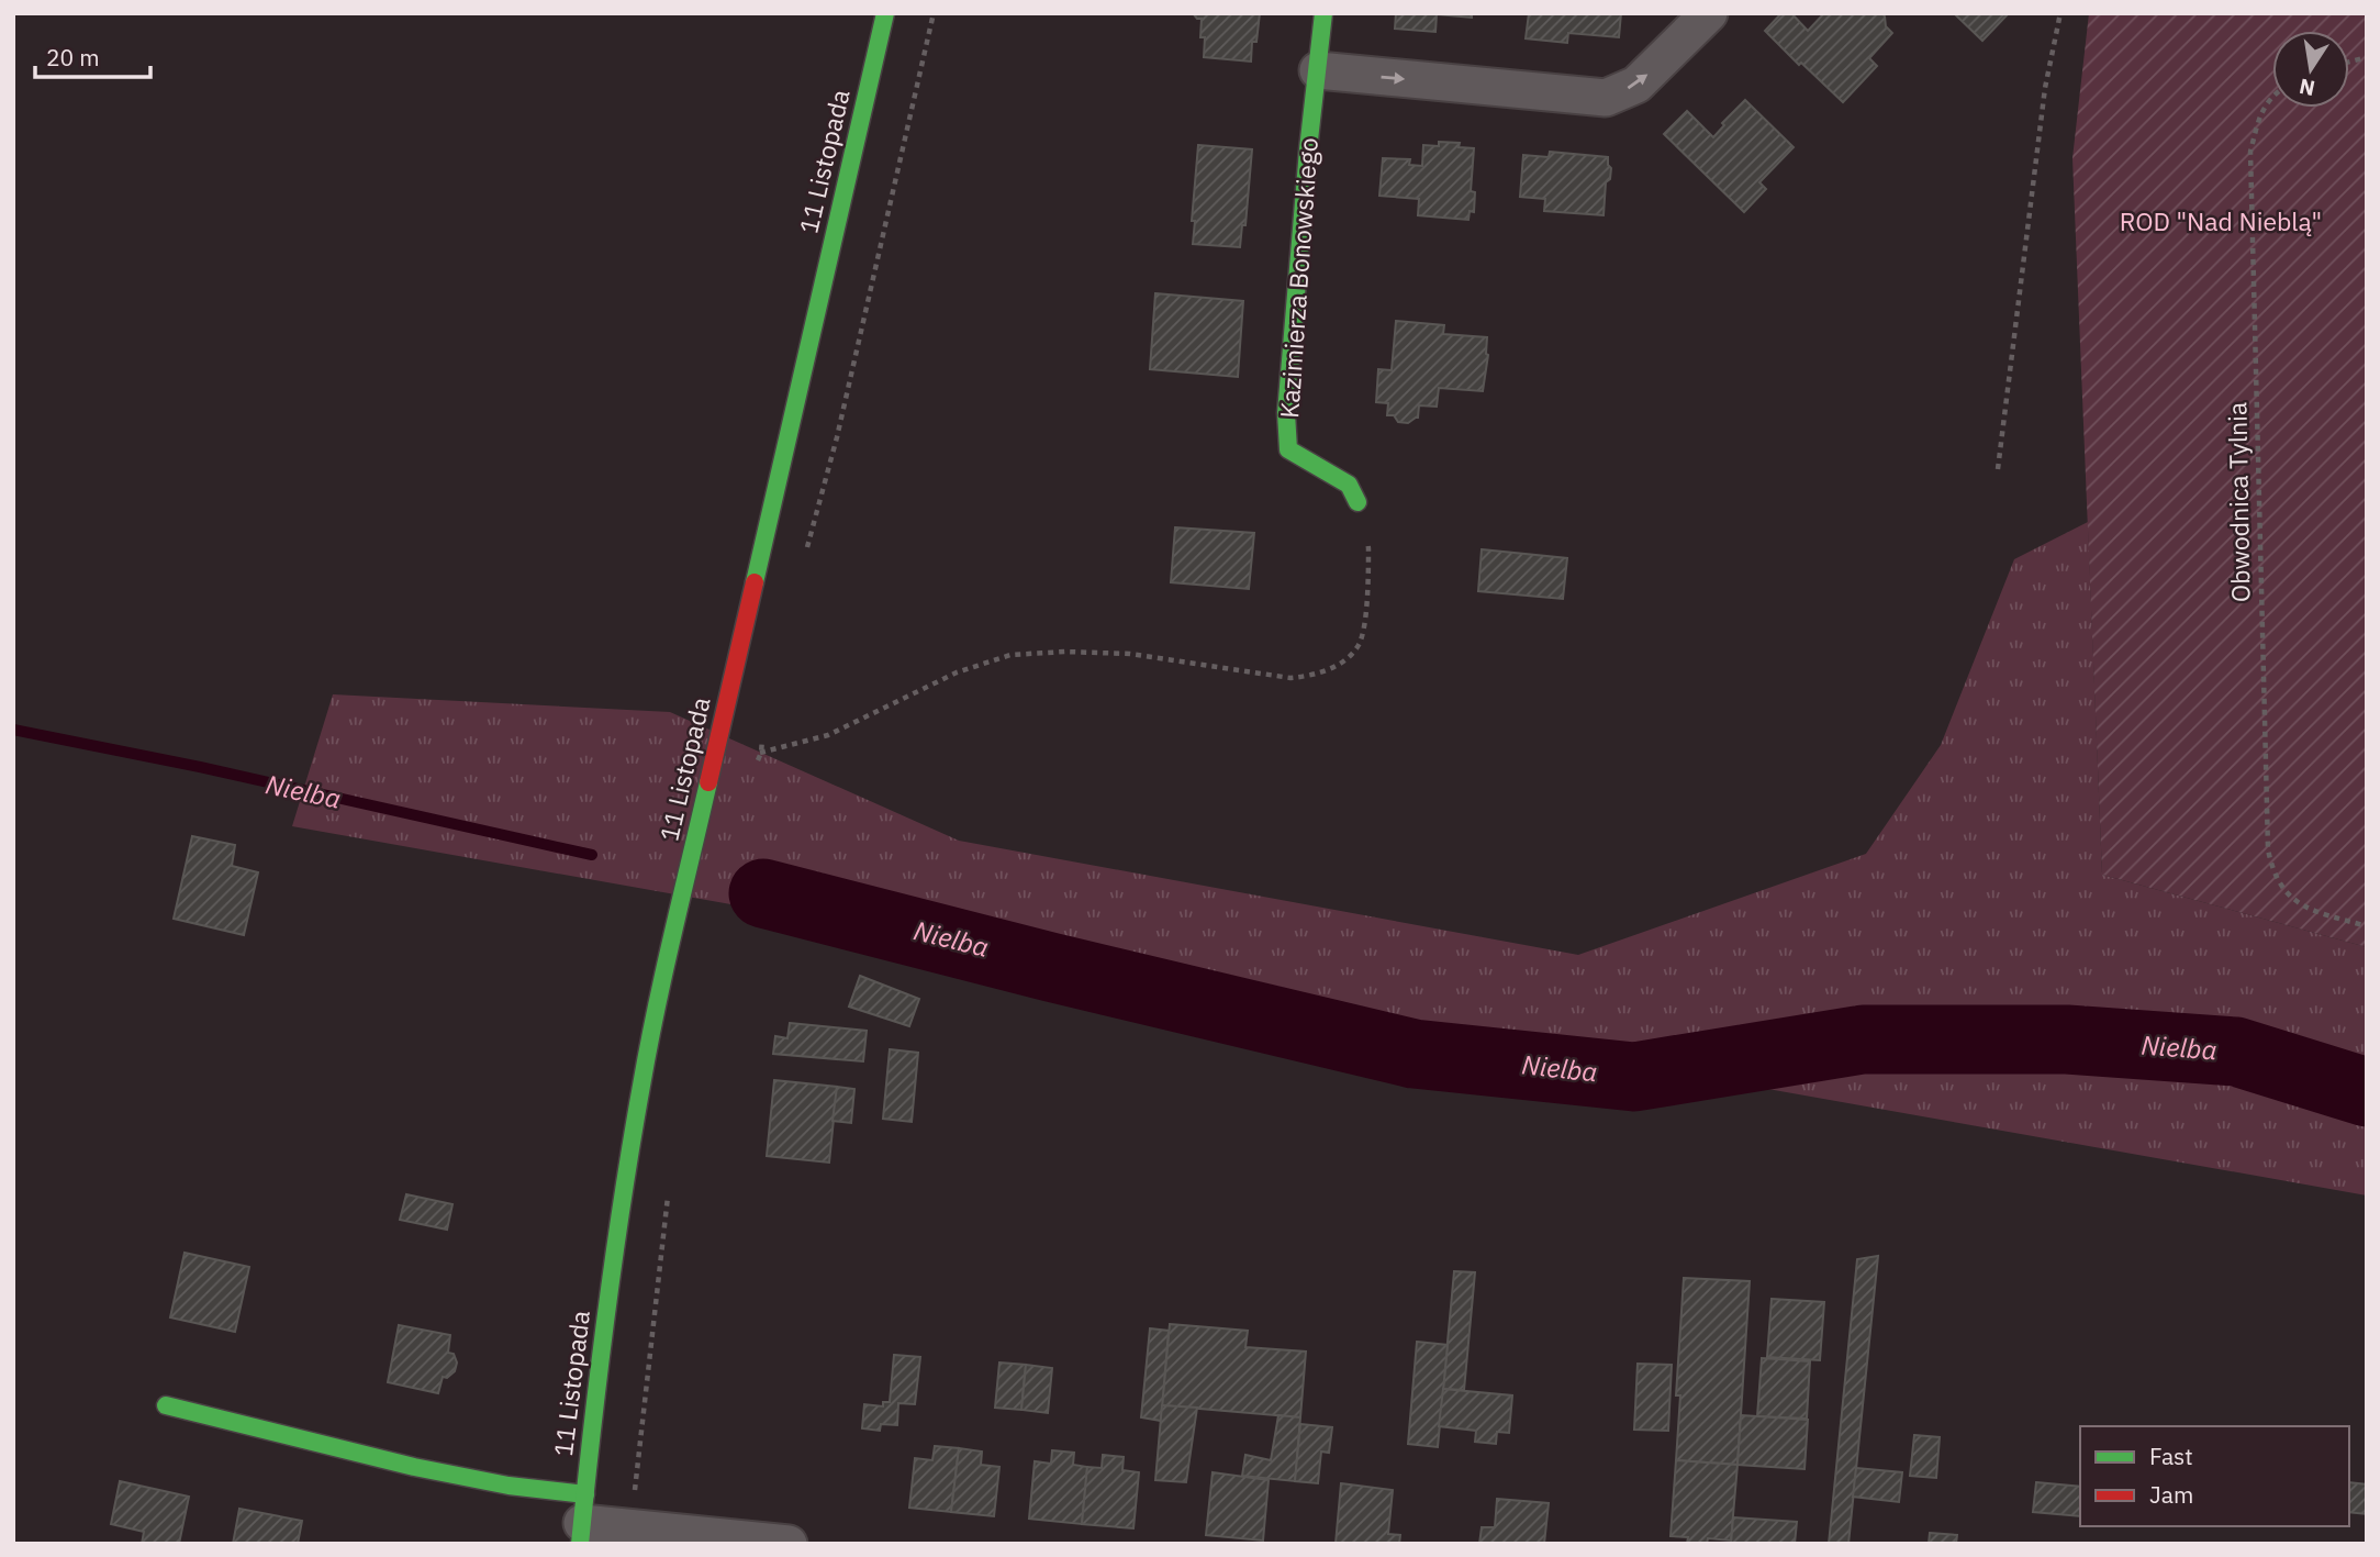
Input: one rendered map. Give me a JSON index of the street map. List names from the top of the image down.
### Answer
{
  "streets": {
    "main road": ["11 Listopada", "Kazimierza Bonowskiego"],
    "path": ["Obwodnica Tylnia"]
  },
  "water": ["Nielba"],
  "parks": ["ROD \"Nad Nieblą\""],
  "legend": ["Fast", "Jam"],
  "scale_bar": "20 m",
  "north": "bottom"
}
